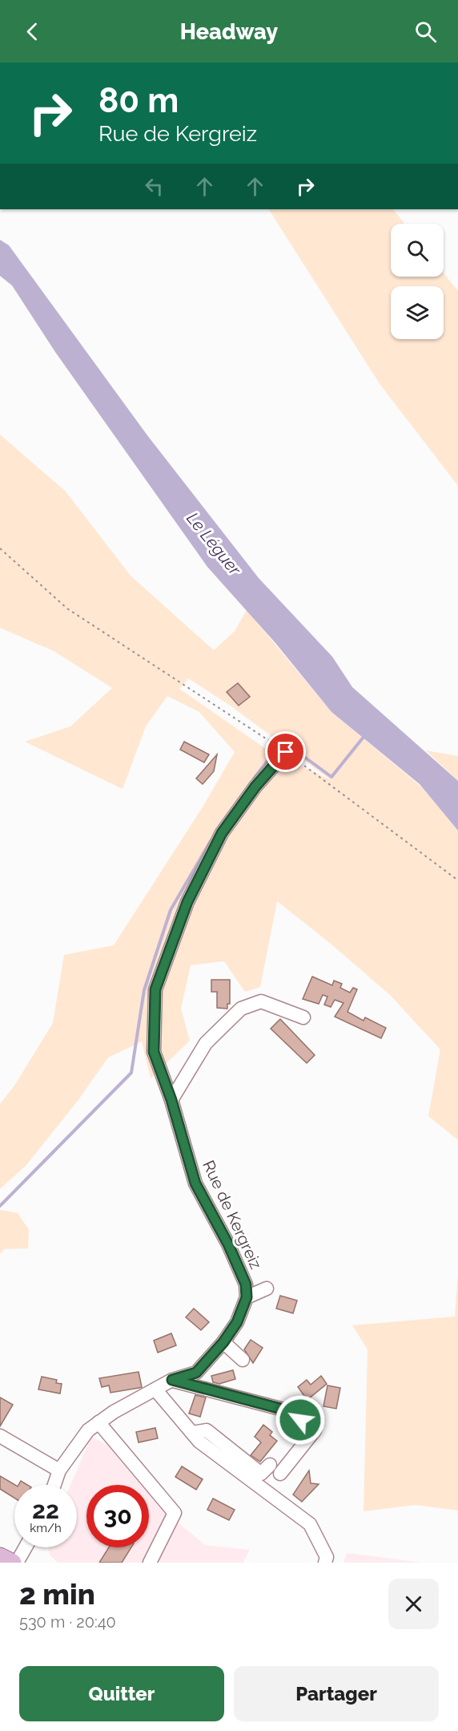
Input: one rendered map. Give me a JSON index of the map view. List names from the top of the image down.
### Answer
{
  "streets": {
    "street": ["Rue de Kergreiz"]
  },
  "water": ["Le Léguer"],
  "page": {
    "header": "Headway",
    "turn": ["80 m", "Rue de Kergreiz"],
    "speed": "22 km/h",
    "limit": "30",
    "heading": ["2 min", "530 m · 20:40"],
    "buttons": ["Quitter", "Partager"]
  }
}
